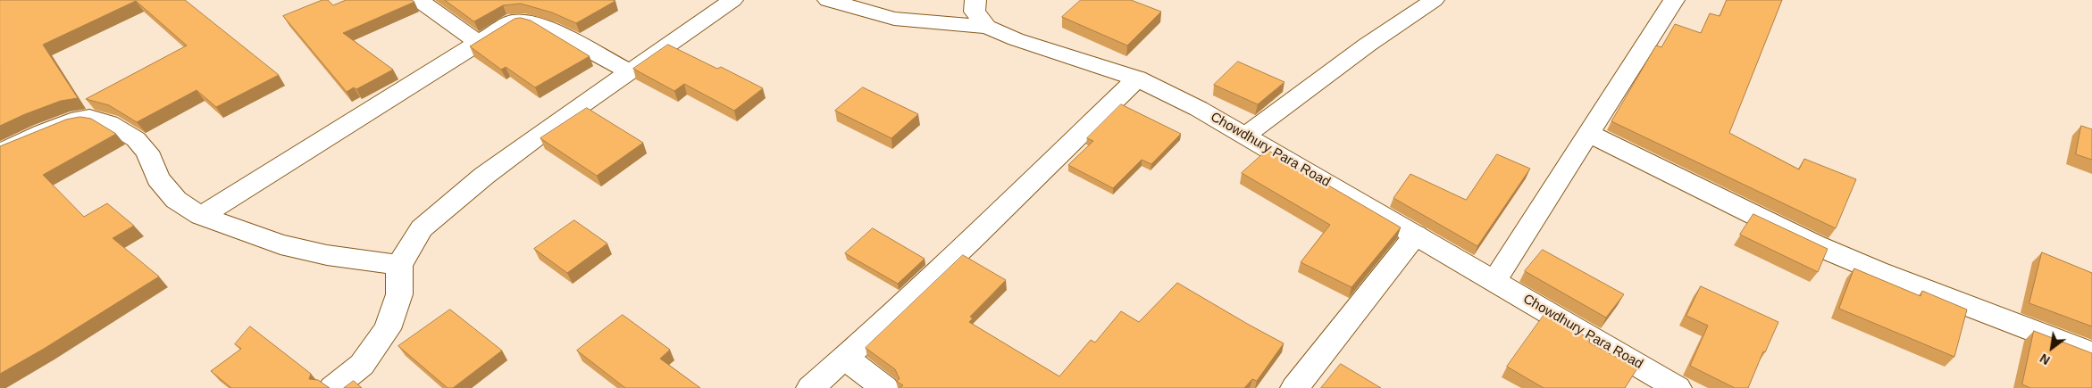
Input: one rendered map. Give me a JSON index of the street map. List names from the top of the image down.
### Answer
{
  "streets": {
    "street": ["Chowdhury Para Road"]
  },
  "north": "bottom left"
}
